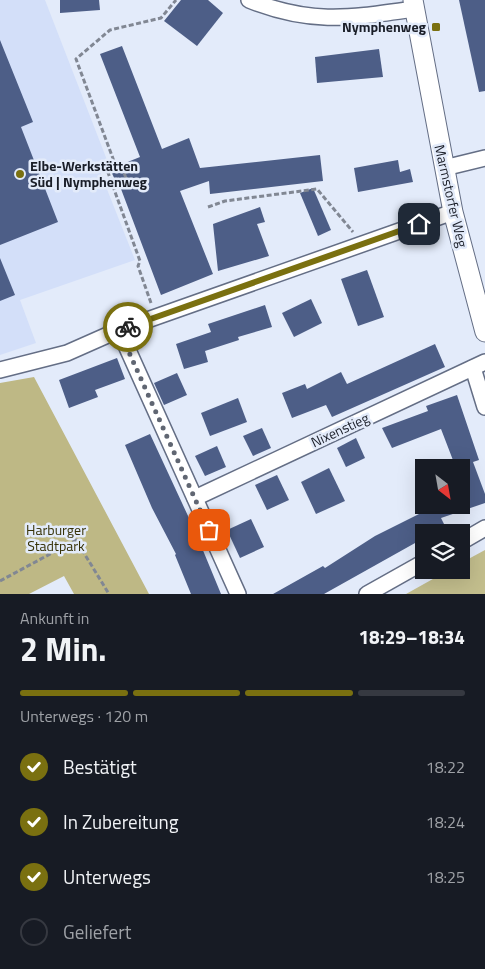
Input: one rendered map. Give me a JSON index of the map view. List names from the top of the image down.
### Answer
{
  "streets": {
    "street": ["Marmstorfer Weg", "Nixenstieg"]
  },
  "parks": ["Harburger Stadtpark"],
  "places": {
    "transit": ["Nymphenweg"],
    "other": ["Elbe-Werkstätten Süd | Nymphenweg"]
  },
  "north": "bottom right",
  "page": {
    "heading": ["2 Min.", "Ankunft in", "18:29–18:34"],
    "bar": "Unterwegs · 120 m",
    "list": [
      ["Bestätigt", "18:22"],
      ["In Zubereitung", "18:24"],
      ["Unterwegs", "18:25"],
      "Geliefert"
    ]
  }
}
